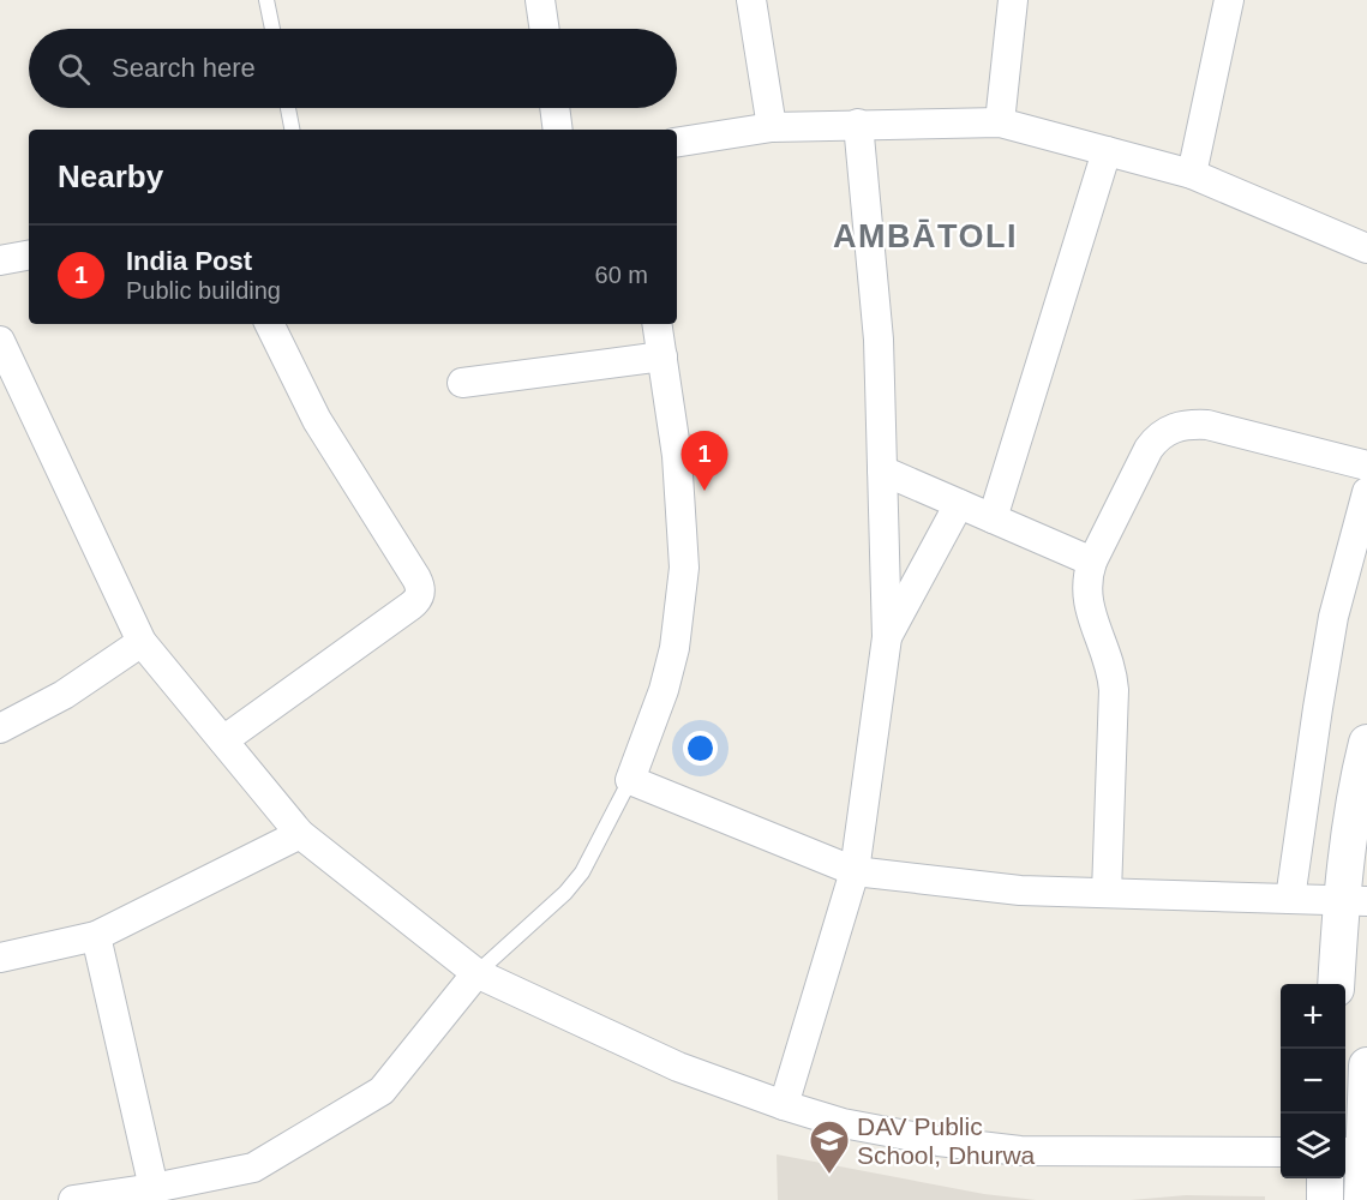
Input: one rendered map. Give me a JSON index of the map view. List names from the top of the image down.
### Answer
{
  "districts": ["AMBĀTOLI"],
  "places": {
    "school or university": ["DAV Public School, Dhurwa"]
  },
  "page": {
    "search": "Search here",
    "heading": "Nearby",
    "list": [
      {
        "mark": "1",
        "name": "India Post",
        "note": "Public building",
        "value": "60 m"
      }
    ],
    "pins": "1",
    "map_buttons": ["+", "−"]
  }
}
